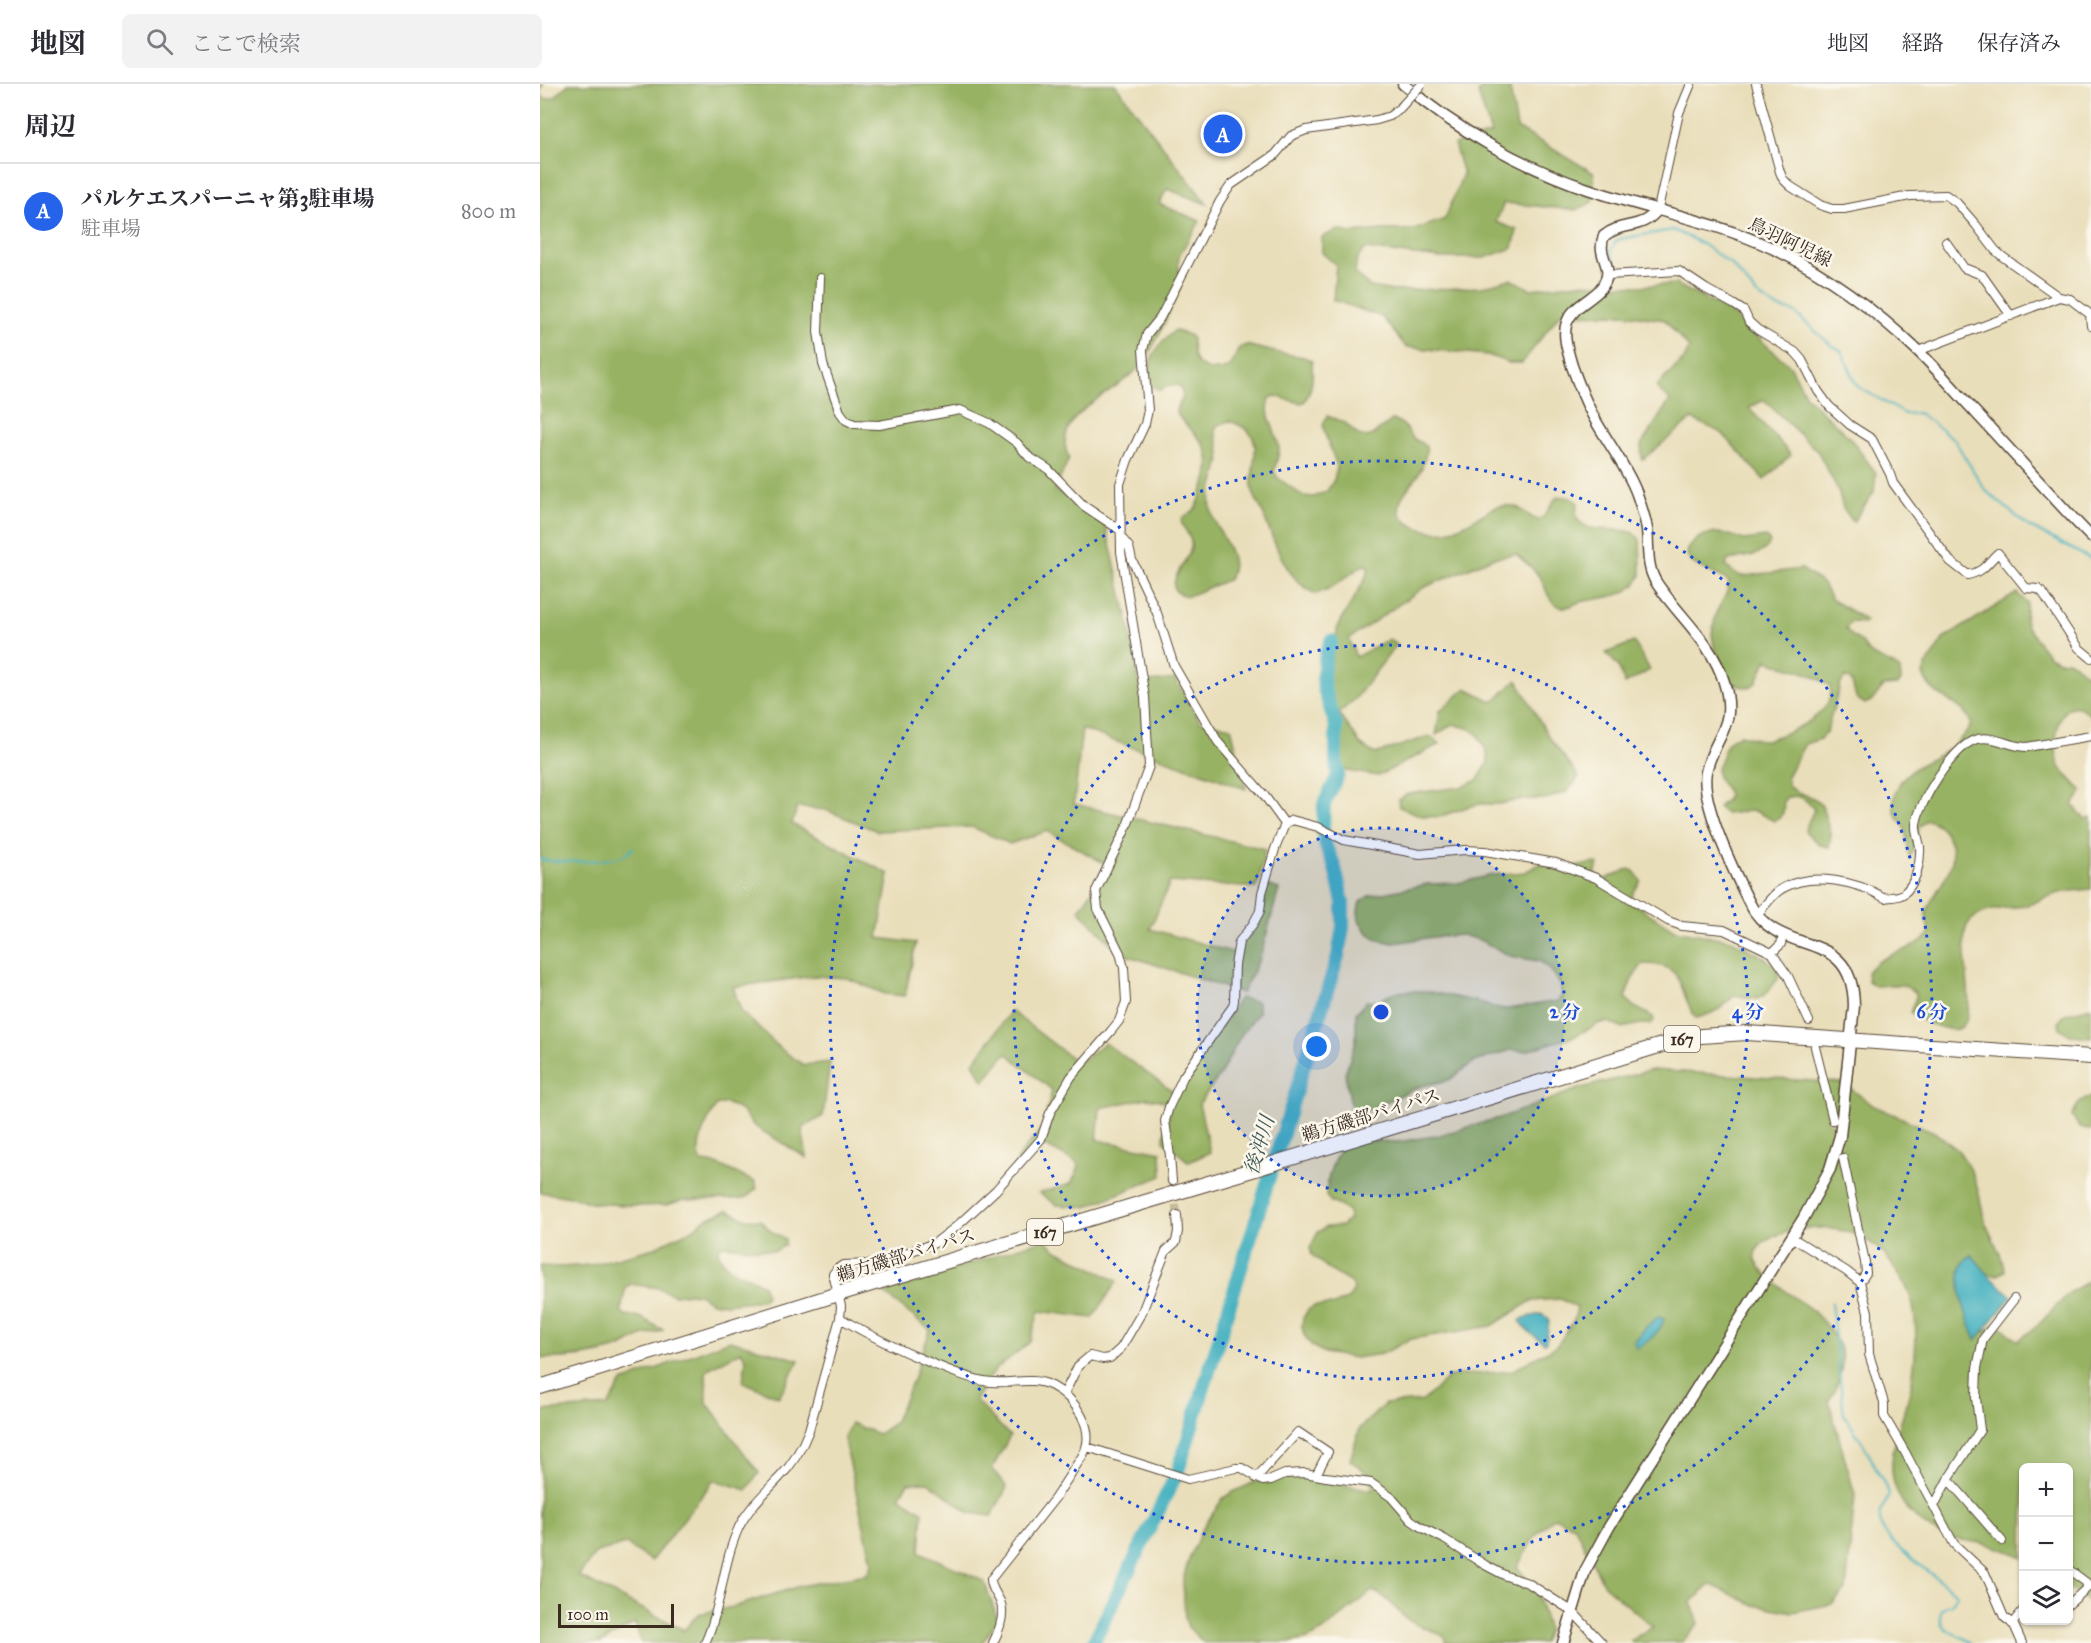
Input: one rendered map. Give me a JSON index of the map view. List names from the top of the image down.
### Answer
{
  "streets": {
    "highway": ["167", "鵜方磯部バイパス"],
    "street": ["鳥羽阿児線"]
  },
  "water": ["後沖川"],
  "scale_bar": "100 m",
  "page": {
    "header": "地図",
    "search": "ここで検索",
    "nav": ["地図", "経路", "保存済み"],
    "heading": "周辺",
    "pins": "A",
    "list": [
      {
        "mark": "A",
        "name": "パルケエスパーニャ第3駐車場",
        "note": "駐車場",
        "value": "800 m"
      }
    ],
    "map_buttons": ["+", "−"],
    "scale": "100 m"
  },
  "rings": ["2 分", "4 分", "6 分"]
}
